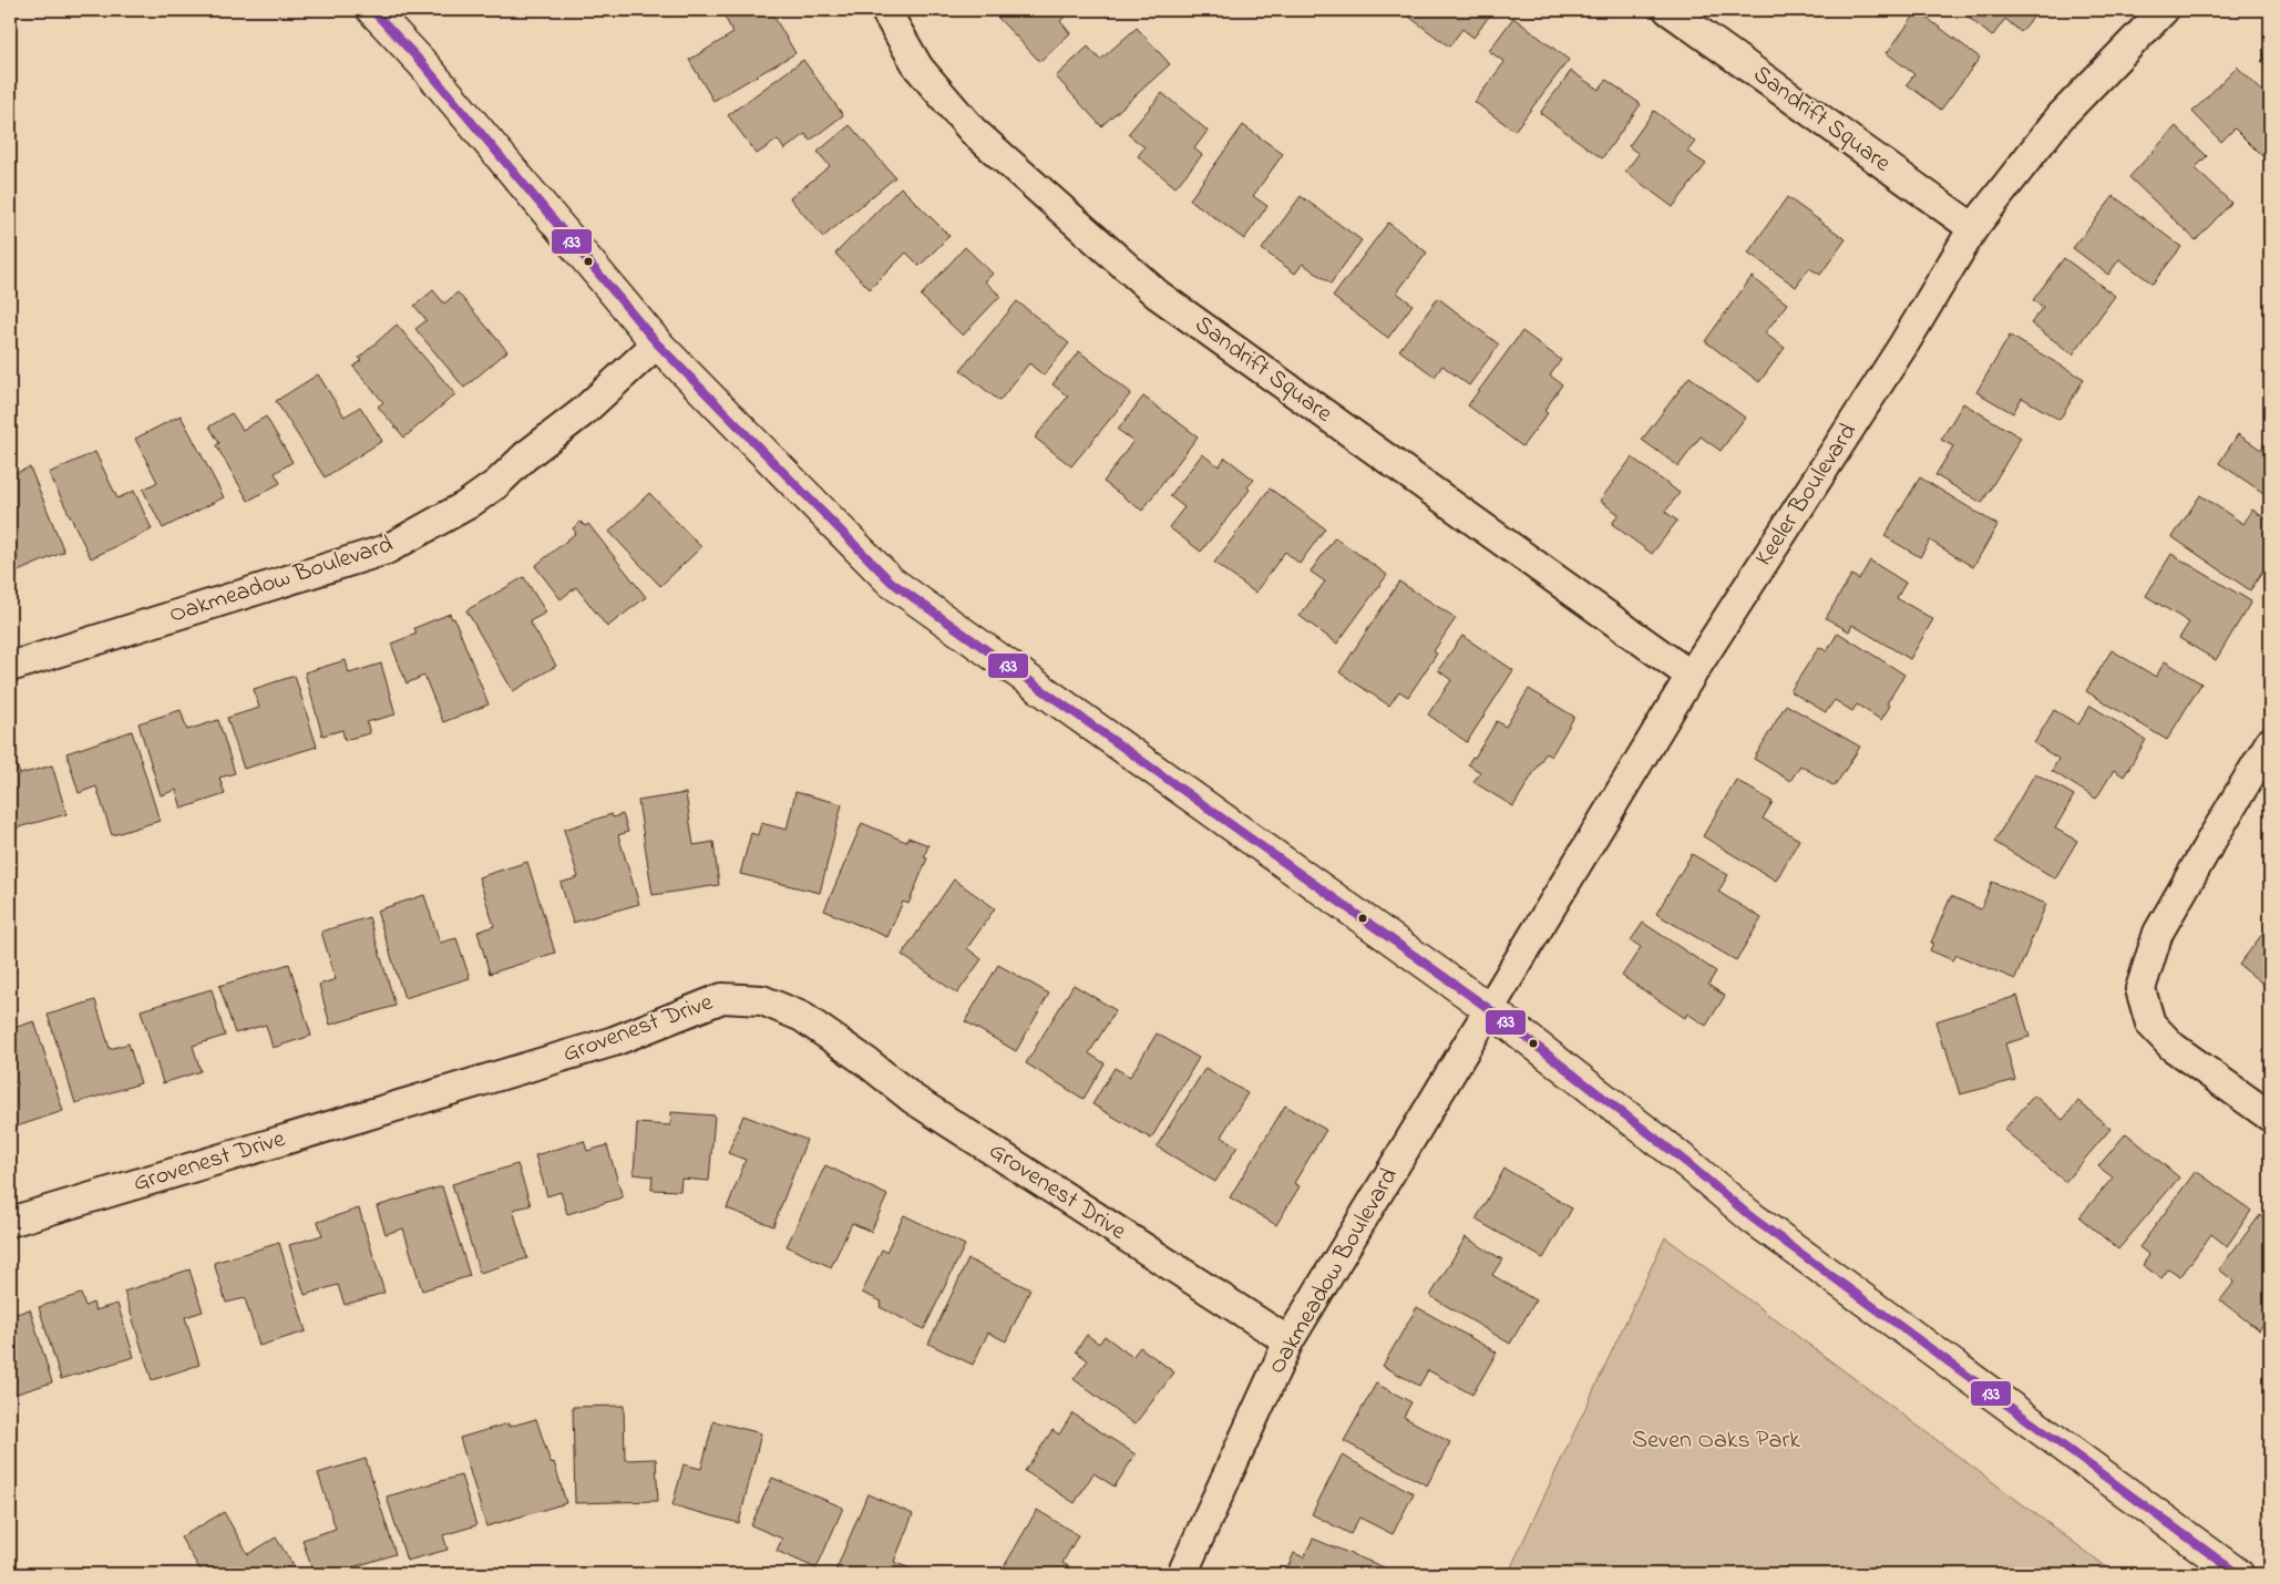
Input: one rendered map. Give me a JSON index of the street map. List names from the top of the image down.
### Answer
{
  "streets": {
    "street": [
      "Sandrift Square",
      "Keeler Boulevard",
      "Oakmeadow Boulevard",
      "Grovenest Drive"
    ]
  },
  "crossings": [
    ["Sandrift Square", "Keeler Boulevard"],
    ["Keeler Boulevard", "Oakmeadow Boulevard"],
    ["Oakmeadow Boulevard", "Grovenest Drive"]
  ],
  "parks": ["Seven Oaks Park"],
  "lines": ["transit line 133"]
}
